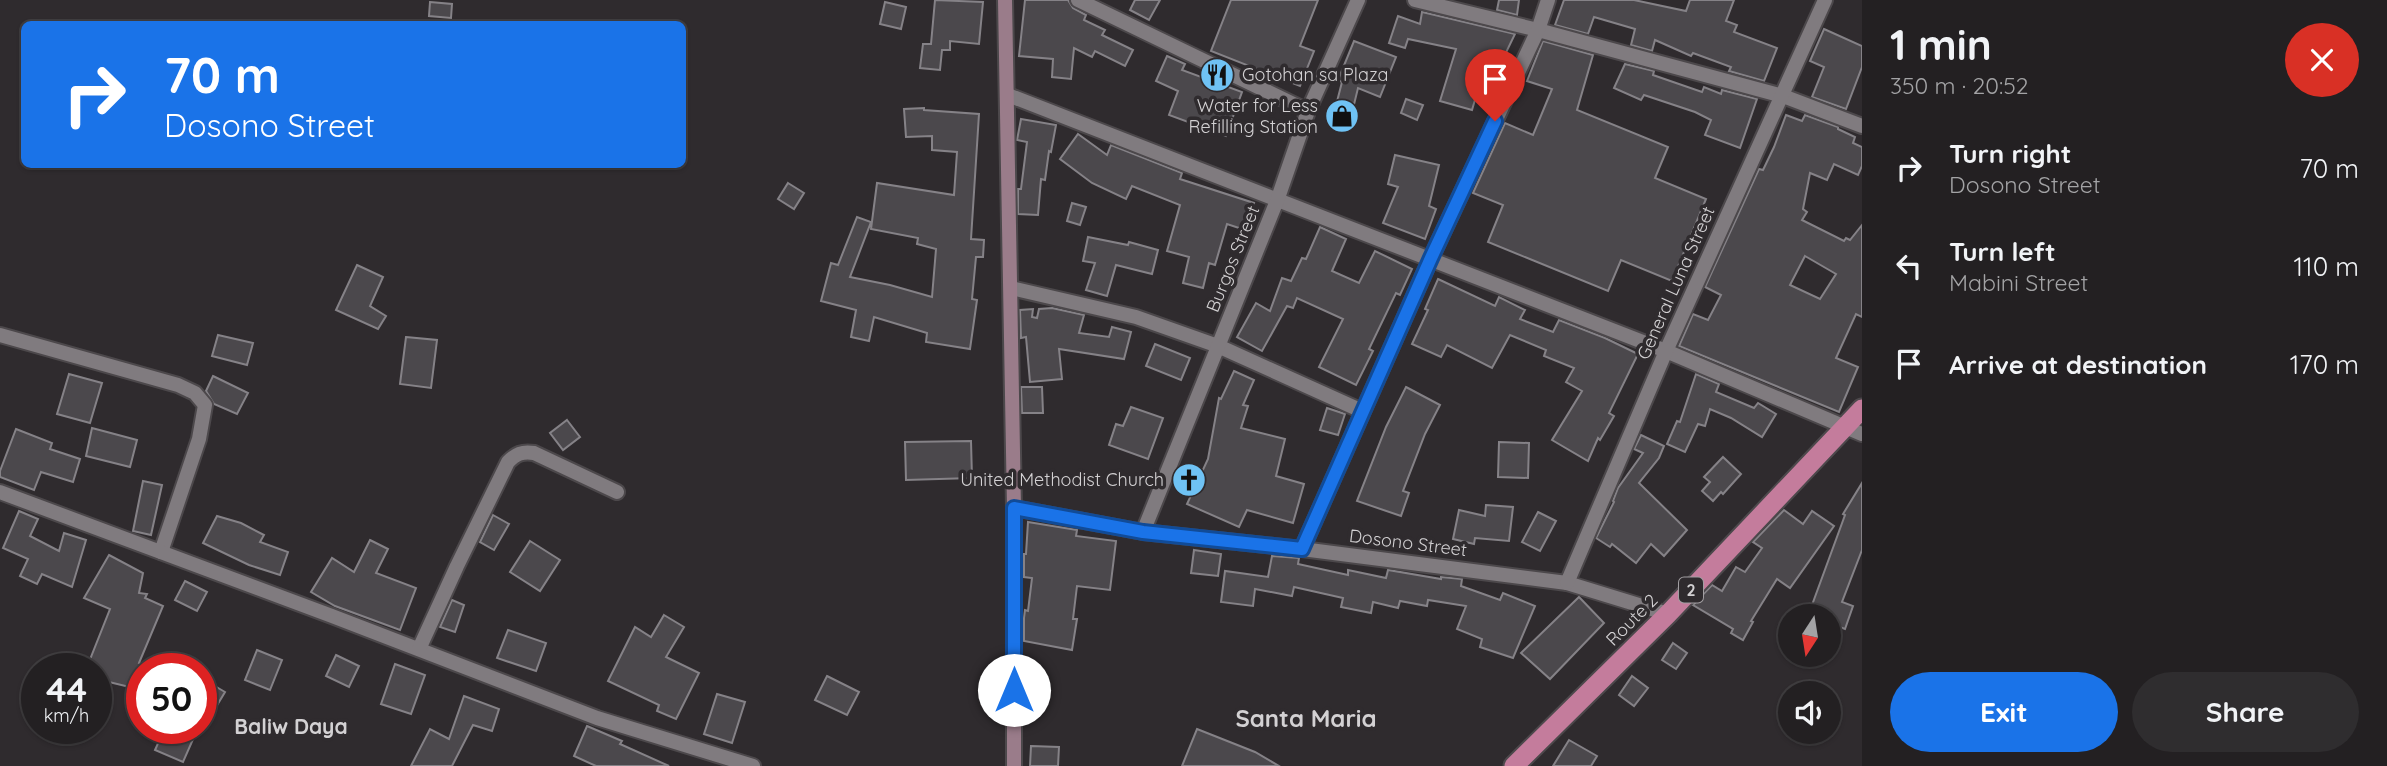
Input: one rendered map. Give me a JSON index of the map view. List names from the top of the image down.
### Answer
{
  "streets": {
    "highway": ["2", "Route 2"],
    "street": ["Burgos Street", "General Luna Street", "Dosono Street"]
  },
  "crossings": [
    ["Burgos Street", "Dosono Street"],
    ["General Luna Street", "Dosono Street"],
    ["Dosono Street", "Route 2"]
  ],
  "districts": ["Santa Maria", "Baliw Daya"],
  "places": {
    "restaurant": ["Gotohan sa Plaza"],
    "shop": ["Water for Less Refilling Station"],
    "church": ["United Methodist Church"]
  },
  "north": "bottom",
  "page": {
    "heading": ["1 min", "350 m · 20:52"],
    "turn": ["70 m", "Dosono Street"],
    "list": [
      {
        "name": "Turn right",
        "note": "Dosono Street",
        "value": "70 m"
      },
      {
        "name": "Turn left",
        "note": "Mabini Street",
        "value": "110 m"
      },
      {
        "name": "Arrive at destination",
        "value": "170 m"
      }
    ],
    "speed": "44 km/h",
    "limit": "50",
    "buttons": ["Exit", "Share"]
  }
}
